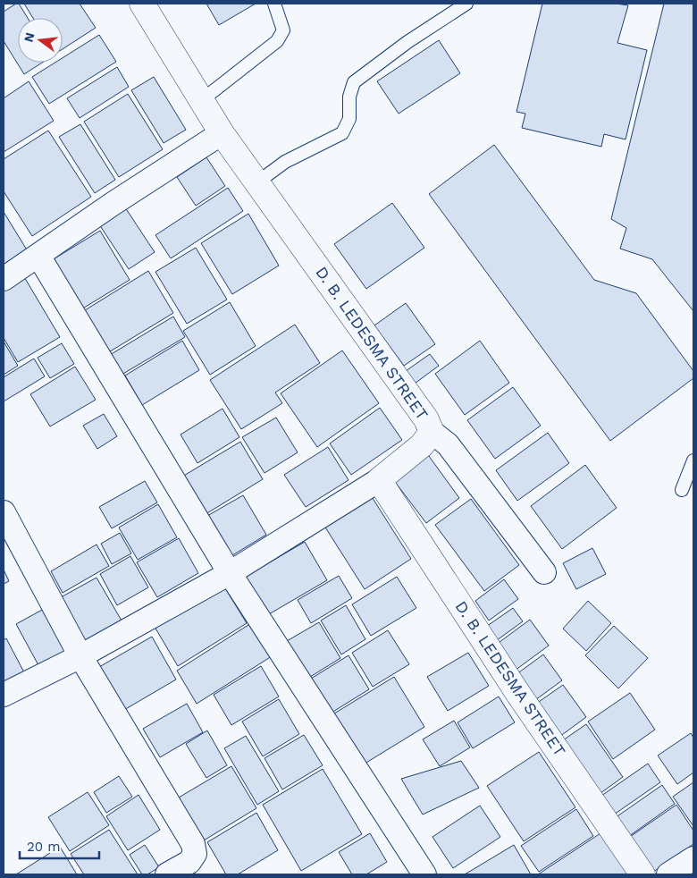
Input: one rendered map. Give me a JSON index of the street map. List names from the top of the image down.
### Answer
{
  "streets": {
    "street": ["D. B. LEDESMA STREET"]
  },
  "scale_bar": "20 m",
  "north": "left"
}
